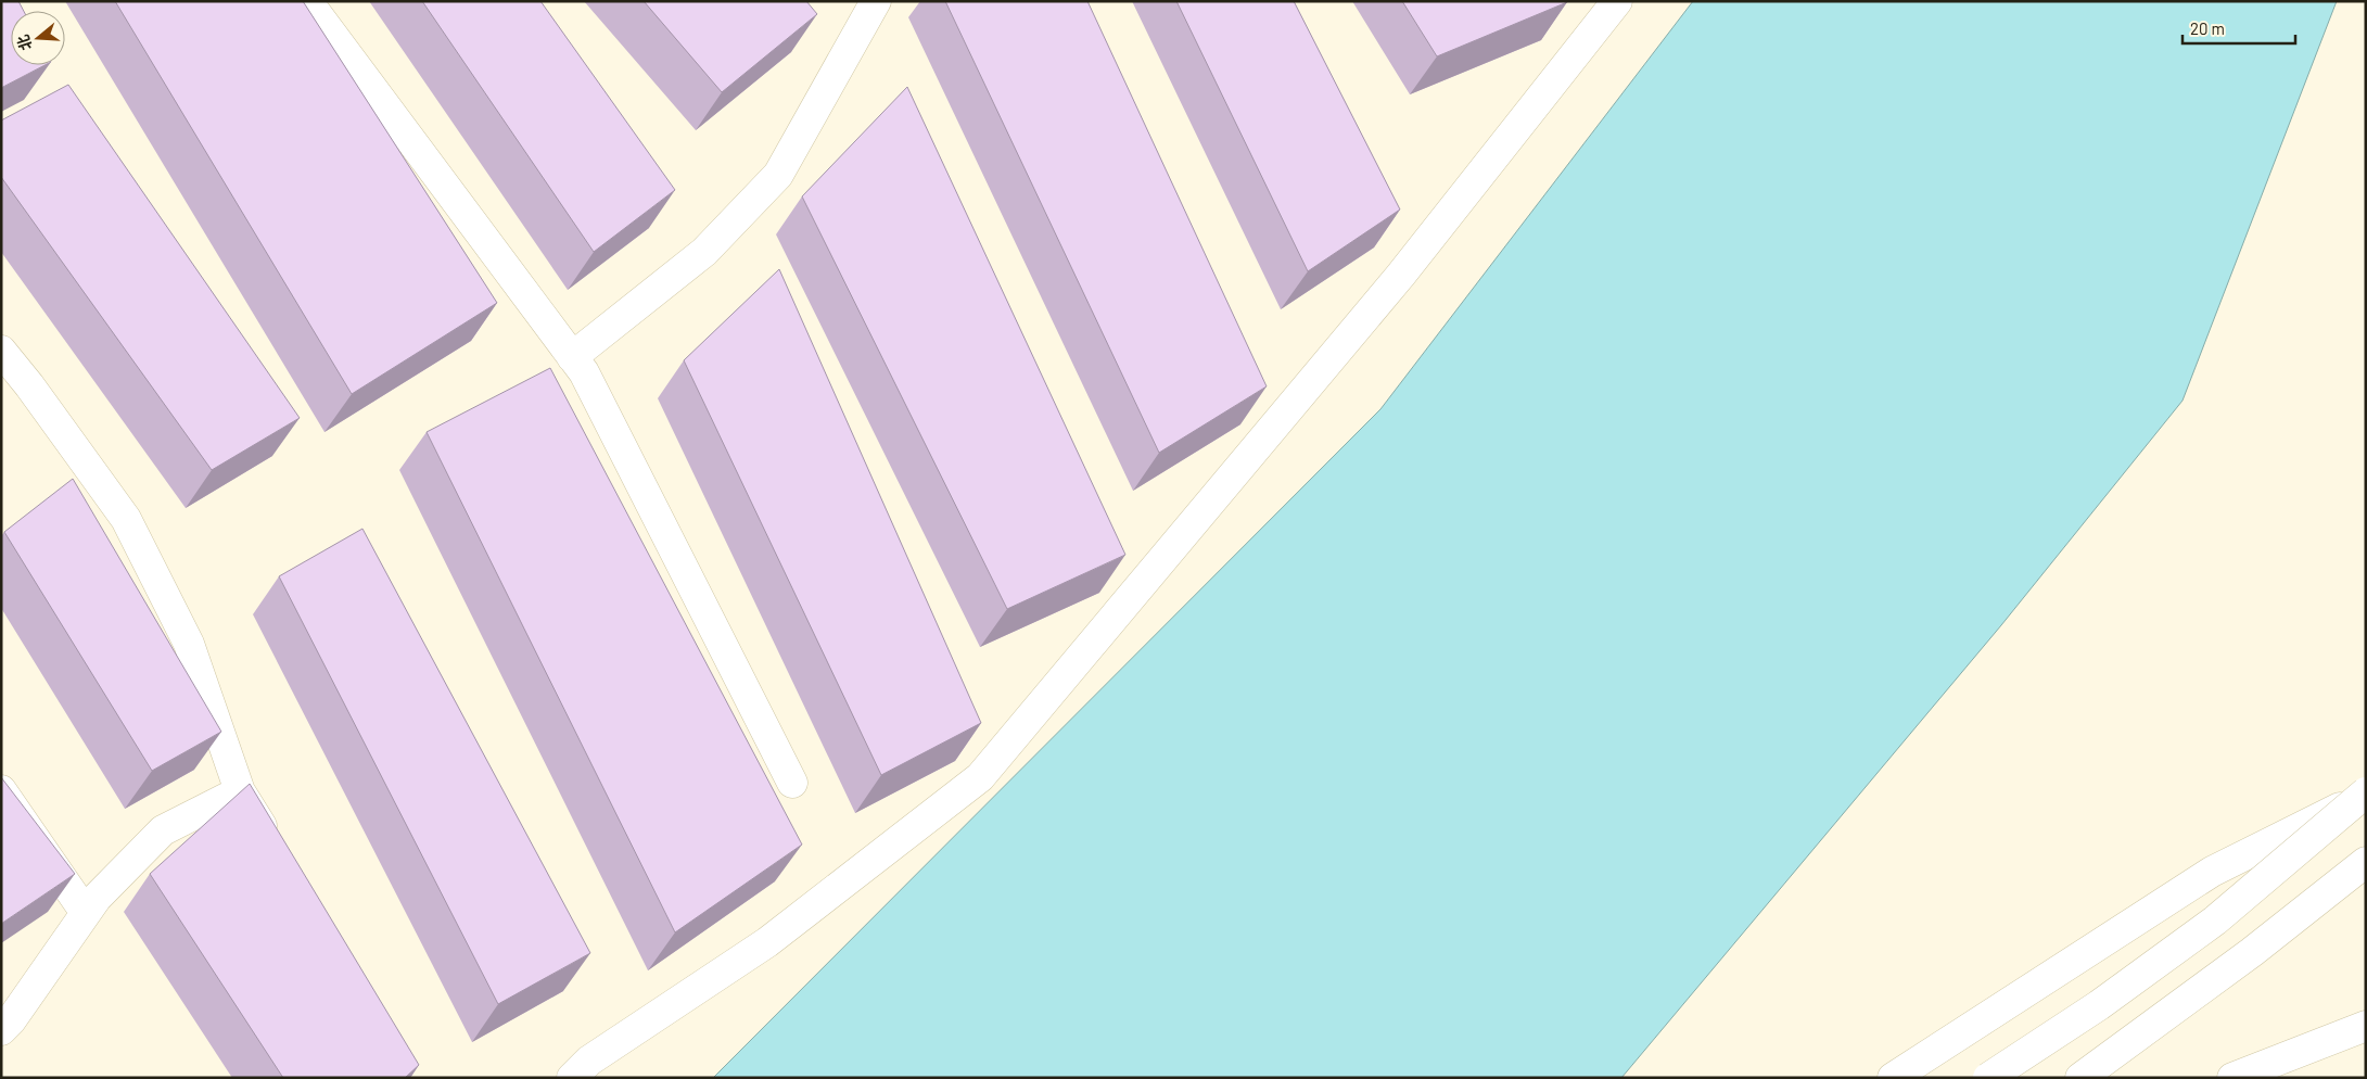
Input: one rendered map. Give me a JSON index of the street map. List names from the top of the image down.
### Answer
{
  "scale_bar": "20 m",
  "north": "left"
}
